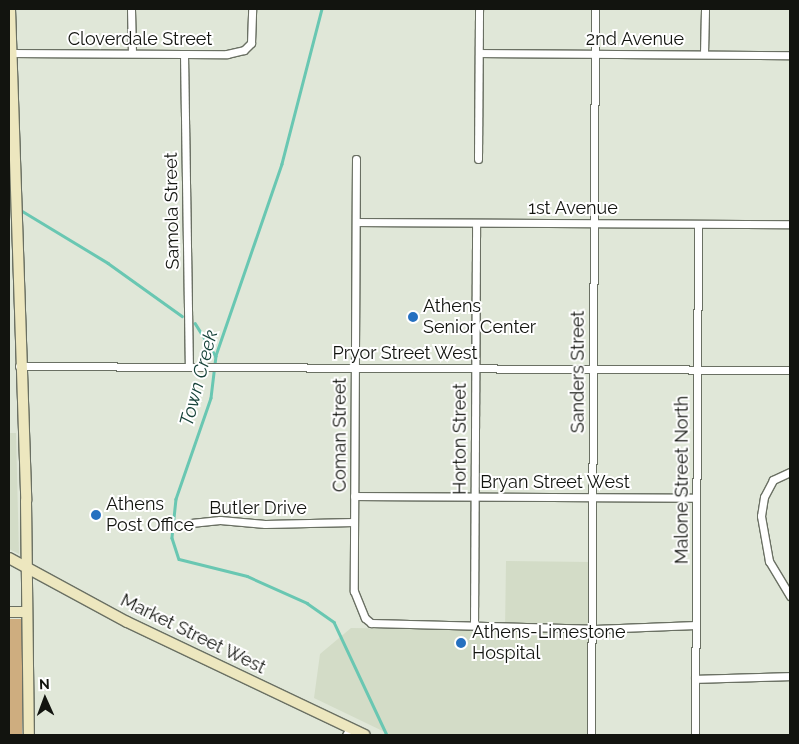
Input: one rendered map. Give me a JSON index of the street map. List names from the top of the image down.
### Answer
{
  "streets": {
    "street": [
      "Cloverdale Street",
      "2nd Avenue",
      "1st Avenue",
      "Samola Street",
      "Pryor Street West",
      "Sanders Street",
      "Coman Street",
      "Horton Street",
      "Malone Street North",
      "Bryan Street West",
      "Butler Drive",
      "Market Street West"
    ]
  },
  "crossings": [
    ["Cloverdale Street", "Samola Street"],
    ["2nd Avenue", "Sanders Street"],
    ["1st Avenue", "Sanders Street"],
    ["1st Avenue", "Coman Street"],
    ["1st Avenue", "Horton Street"],
    ["1st Avenue", "Malone Street North"],
    ["Samola Street", "Pryor Street West"],
    ["Pryor Street West", "Sanders Street"],
    ["Pryor Street West", "Coman Street"],
    ["Pryor Street West", "Horton Street"],
    ["Pryor Street West", "Malone Street North"],
    ["Sanders Street", "Bryan Street West"],
    ["Coman Street", "Horton Street"],
    ["Coman Street", "Bryan Street West"],
    ["Coman Street", "Butler Drive"],
    ["Horton Street", "Bryan Street West"],
    ["Malone Street North", "Bryan Street West"]
  ],
  "water": ["Town Creek"],
  "places": ["Athens Senior Center", "Athens Post Office", "Athens-Limestone Hospital"],
  "north": "top"
}
